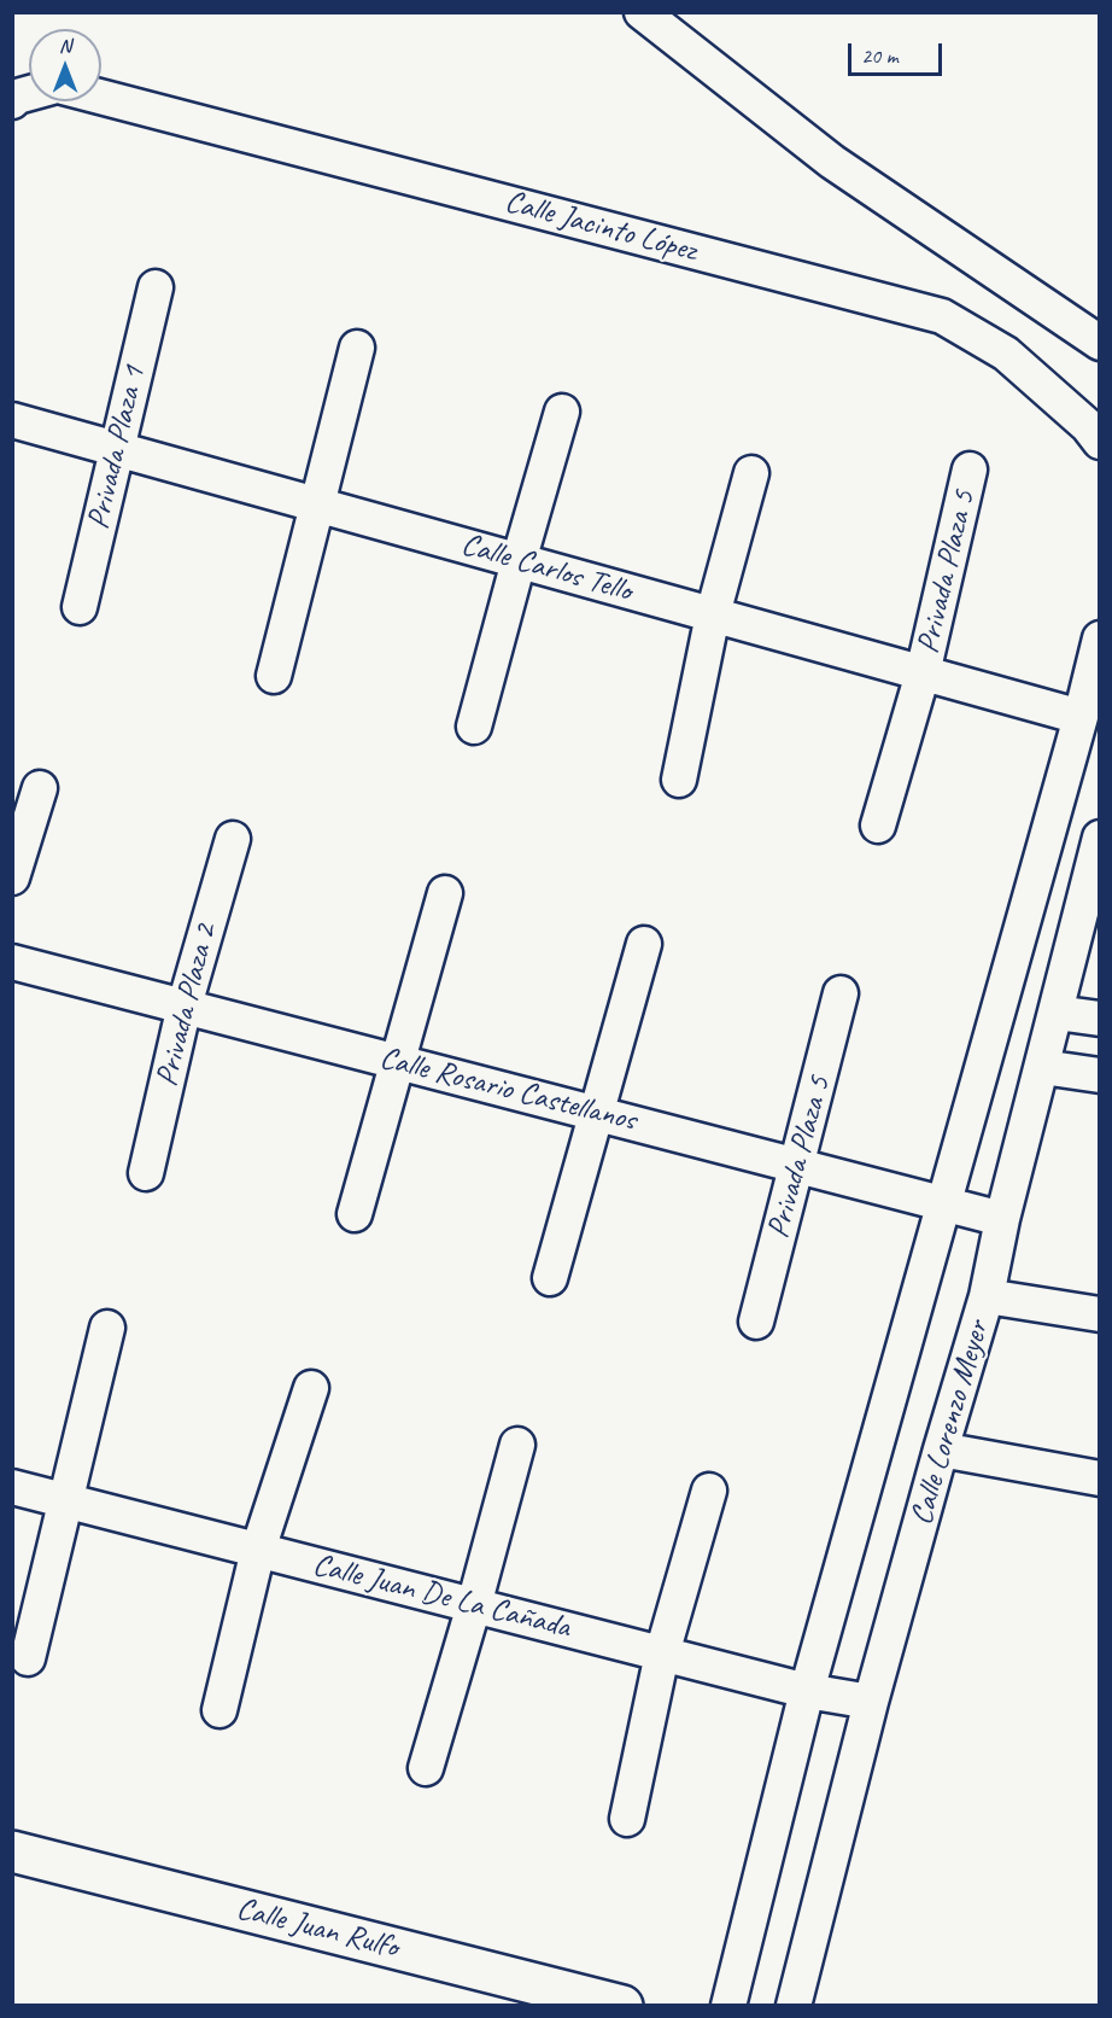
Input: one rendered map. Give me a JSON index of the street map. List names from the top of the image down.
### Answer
{
  "streets": {
    "main road": ["Calle Juan Rulfo"],
    "street": [
      "Calle Jacinto López",
      "Privada Plaza 1",
      "Calle Carlos Tello",
      "Privada Plaza 5",
      "Privada Plaza 2",
      "Calle Rosario Castellanos",
      "Calle Lorenzo Meyer",
      "Calle Juan De La Cañada"
    ]
  },
  "crossings": [
    ["Privada Plaza 1", "Calle Carlos Tello"],
    ["Calle Carlos Tello", "Privada Plaza 5"],
    ["Privada Plaza 5", "Calle Rosario Castellanos"],
    ["Privada Plaza 2", "Calle Rosario Castellanos"],
    ["Calle Rosario Castellanos", "Calle Lorenzo Meyer"],
    ["Calle Lorenzo Meyer", "Calle Juan De La Cañada"]
  ],
  "scale_bar": "20 m",
  "north": "top"
}
